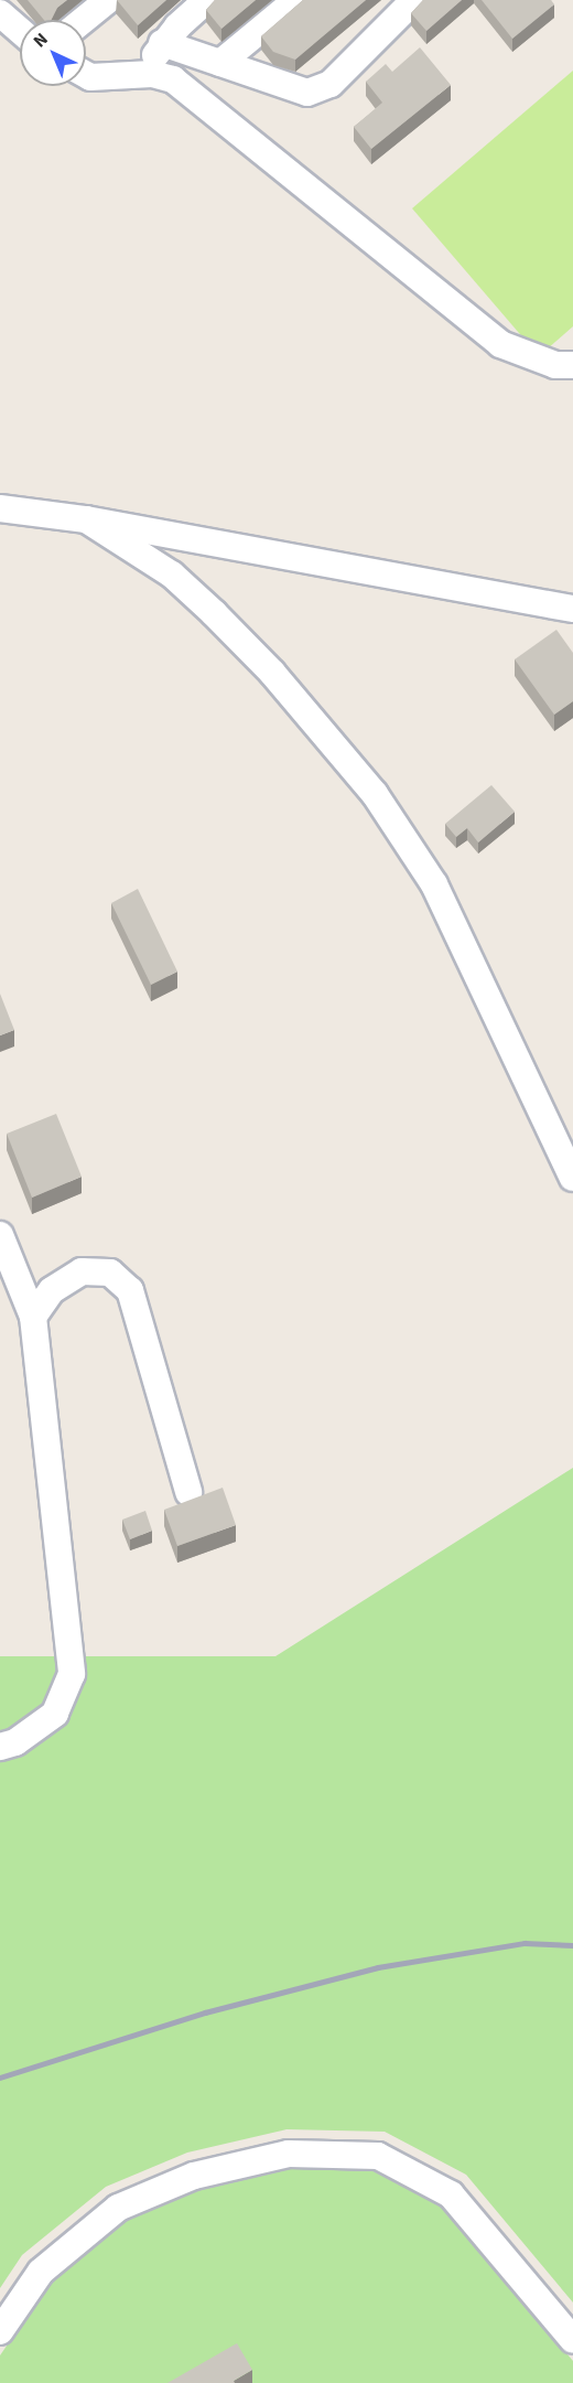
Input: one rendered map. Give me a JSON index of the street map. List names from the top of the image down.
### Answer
{
  "north": "top left"
}
